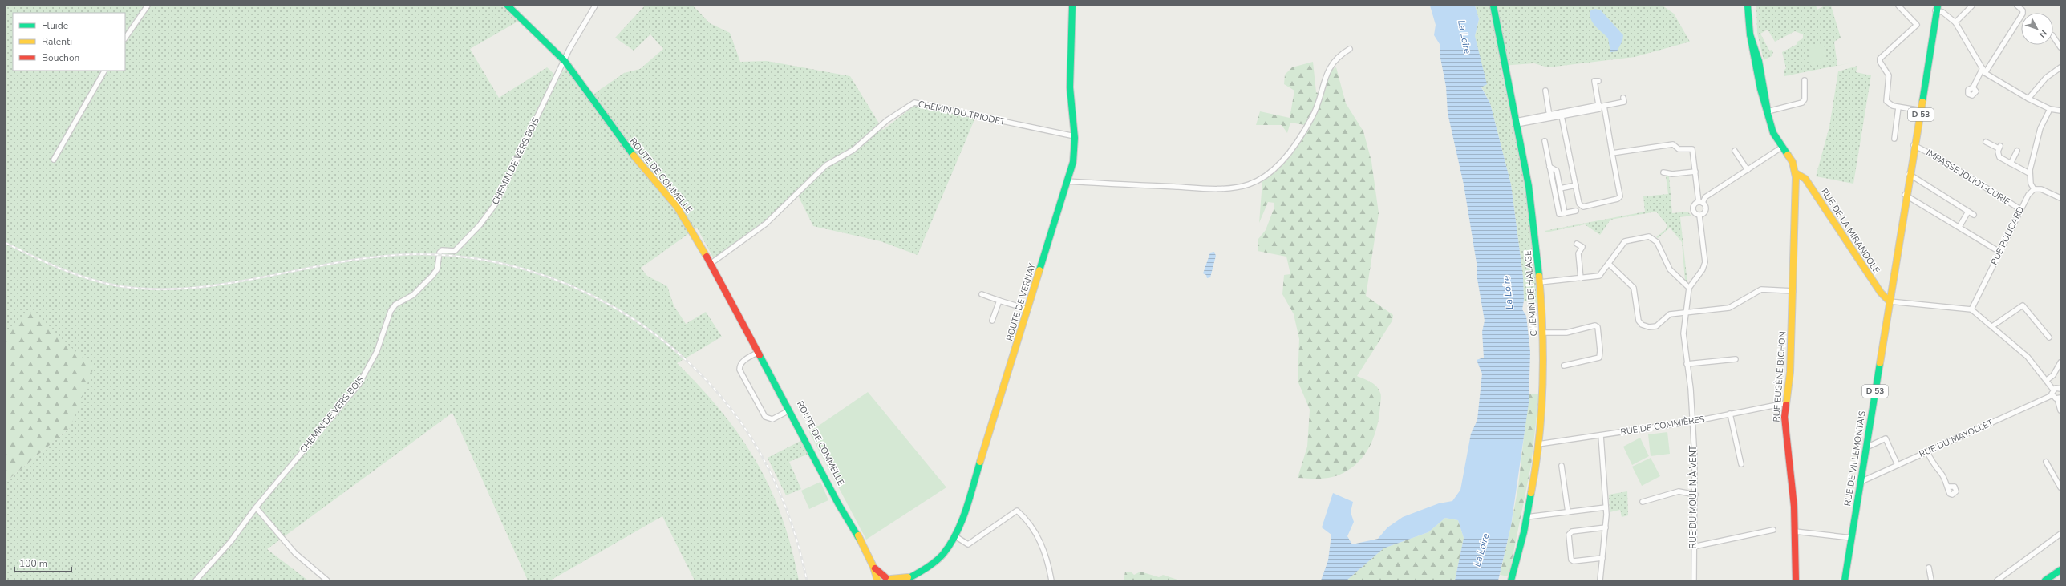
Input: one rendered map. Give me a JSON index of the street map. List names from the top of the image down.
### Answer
{
  "streets": {
    "street": [
      "CHEMIN DU TRIODET",
      "D 53",
      "CHEMIN DE VERS BOIS",
      "ROUTE DE COMMELLE",
      "IMPASSE JOLIOT-CURIE",
      "RUE DE LA MIRANDOLE",
      "RUE POLICARD",
      "CHEMIN DE HALAGE",
      "ROUTE DE VERNAY",
      "RUE EUGÈNE BICHON",
      "RUE DE COMMIÈRES",
      "RUE DU MAYOLLET",
      "RUE DE VILLEMONTAIS",
      "RUE DU MOULIN À VENT"
    ]
  },
  "crossings": [
    ["CHEMIN DU TRIODET", "ROUTE DE COMMELLE"],
    ["CHEMIN DU TRIODET", "ROUTE DE VERNAY"],
    ["D 53", "IMPASSE JOLIOT-CURIE"],
    ["D 53", "RUE DE LA MIRANDOLE"],
    ["D 53", "RUE DE VILLEMONTAIS"],
    ["CHEMIN DE VERS BOIS", "ROUTE DE COMMELLE"],
    ["ROUTE DE COMMELLE", "ROUTE DE VERNAY"],
    ["IMPASSE JOLIOT-CURIE", "RUE POLICARD"],
    ["RUE DE LA MIRANDOLE", "RUE EUGÈNE BICHON"],
    ["RUE DE LA MIRANDOLE", "RUE DE VILLEMONTAIS"],
    ["CHEMIN DE HALAGE", "RUE DE COMMIÈRES"],
    ["RUE EUGÈNE BICHON", "RUE DE COMMIÈRES"],
    ["RUE DE COMMIÈRES", "RUE DU MOULIN À VENT"],
    ["RUE DU MAYOLLET", "RUE DE VILLEMONTAIS"]
  ],
  "water": ["La Loire"],
  "legend": ["Fluide", "Ralenti", "Bouchon"],
  "scale_bar": "100 m",
  "north": "bottom right"
}
